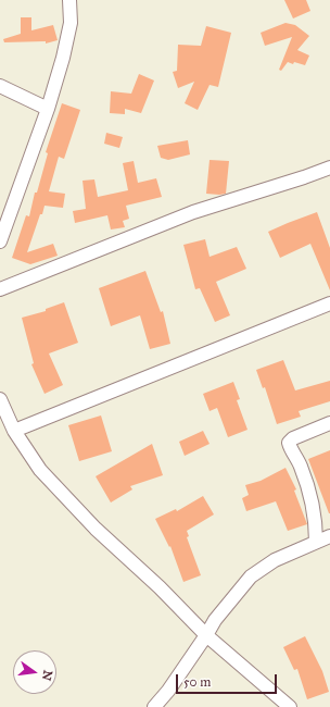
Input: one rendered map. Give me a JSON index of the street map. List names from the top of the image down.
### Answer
{
  "scale_bar": "50 m",
  "north": "right"
}
